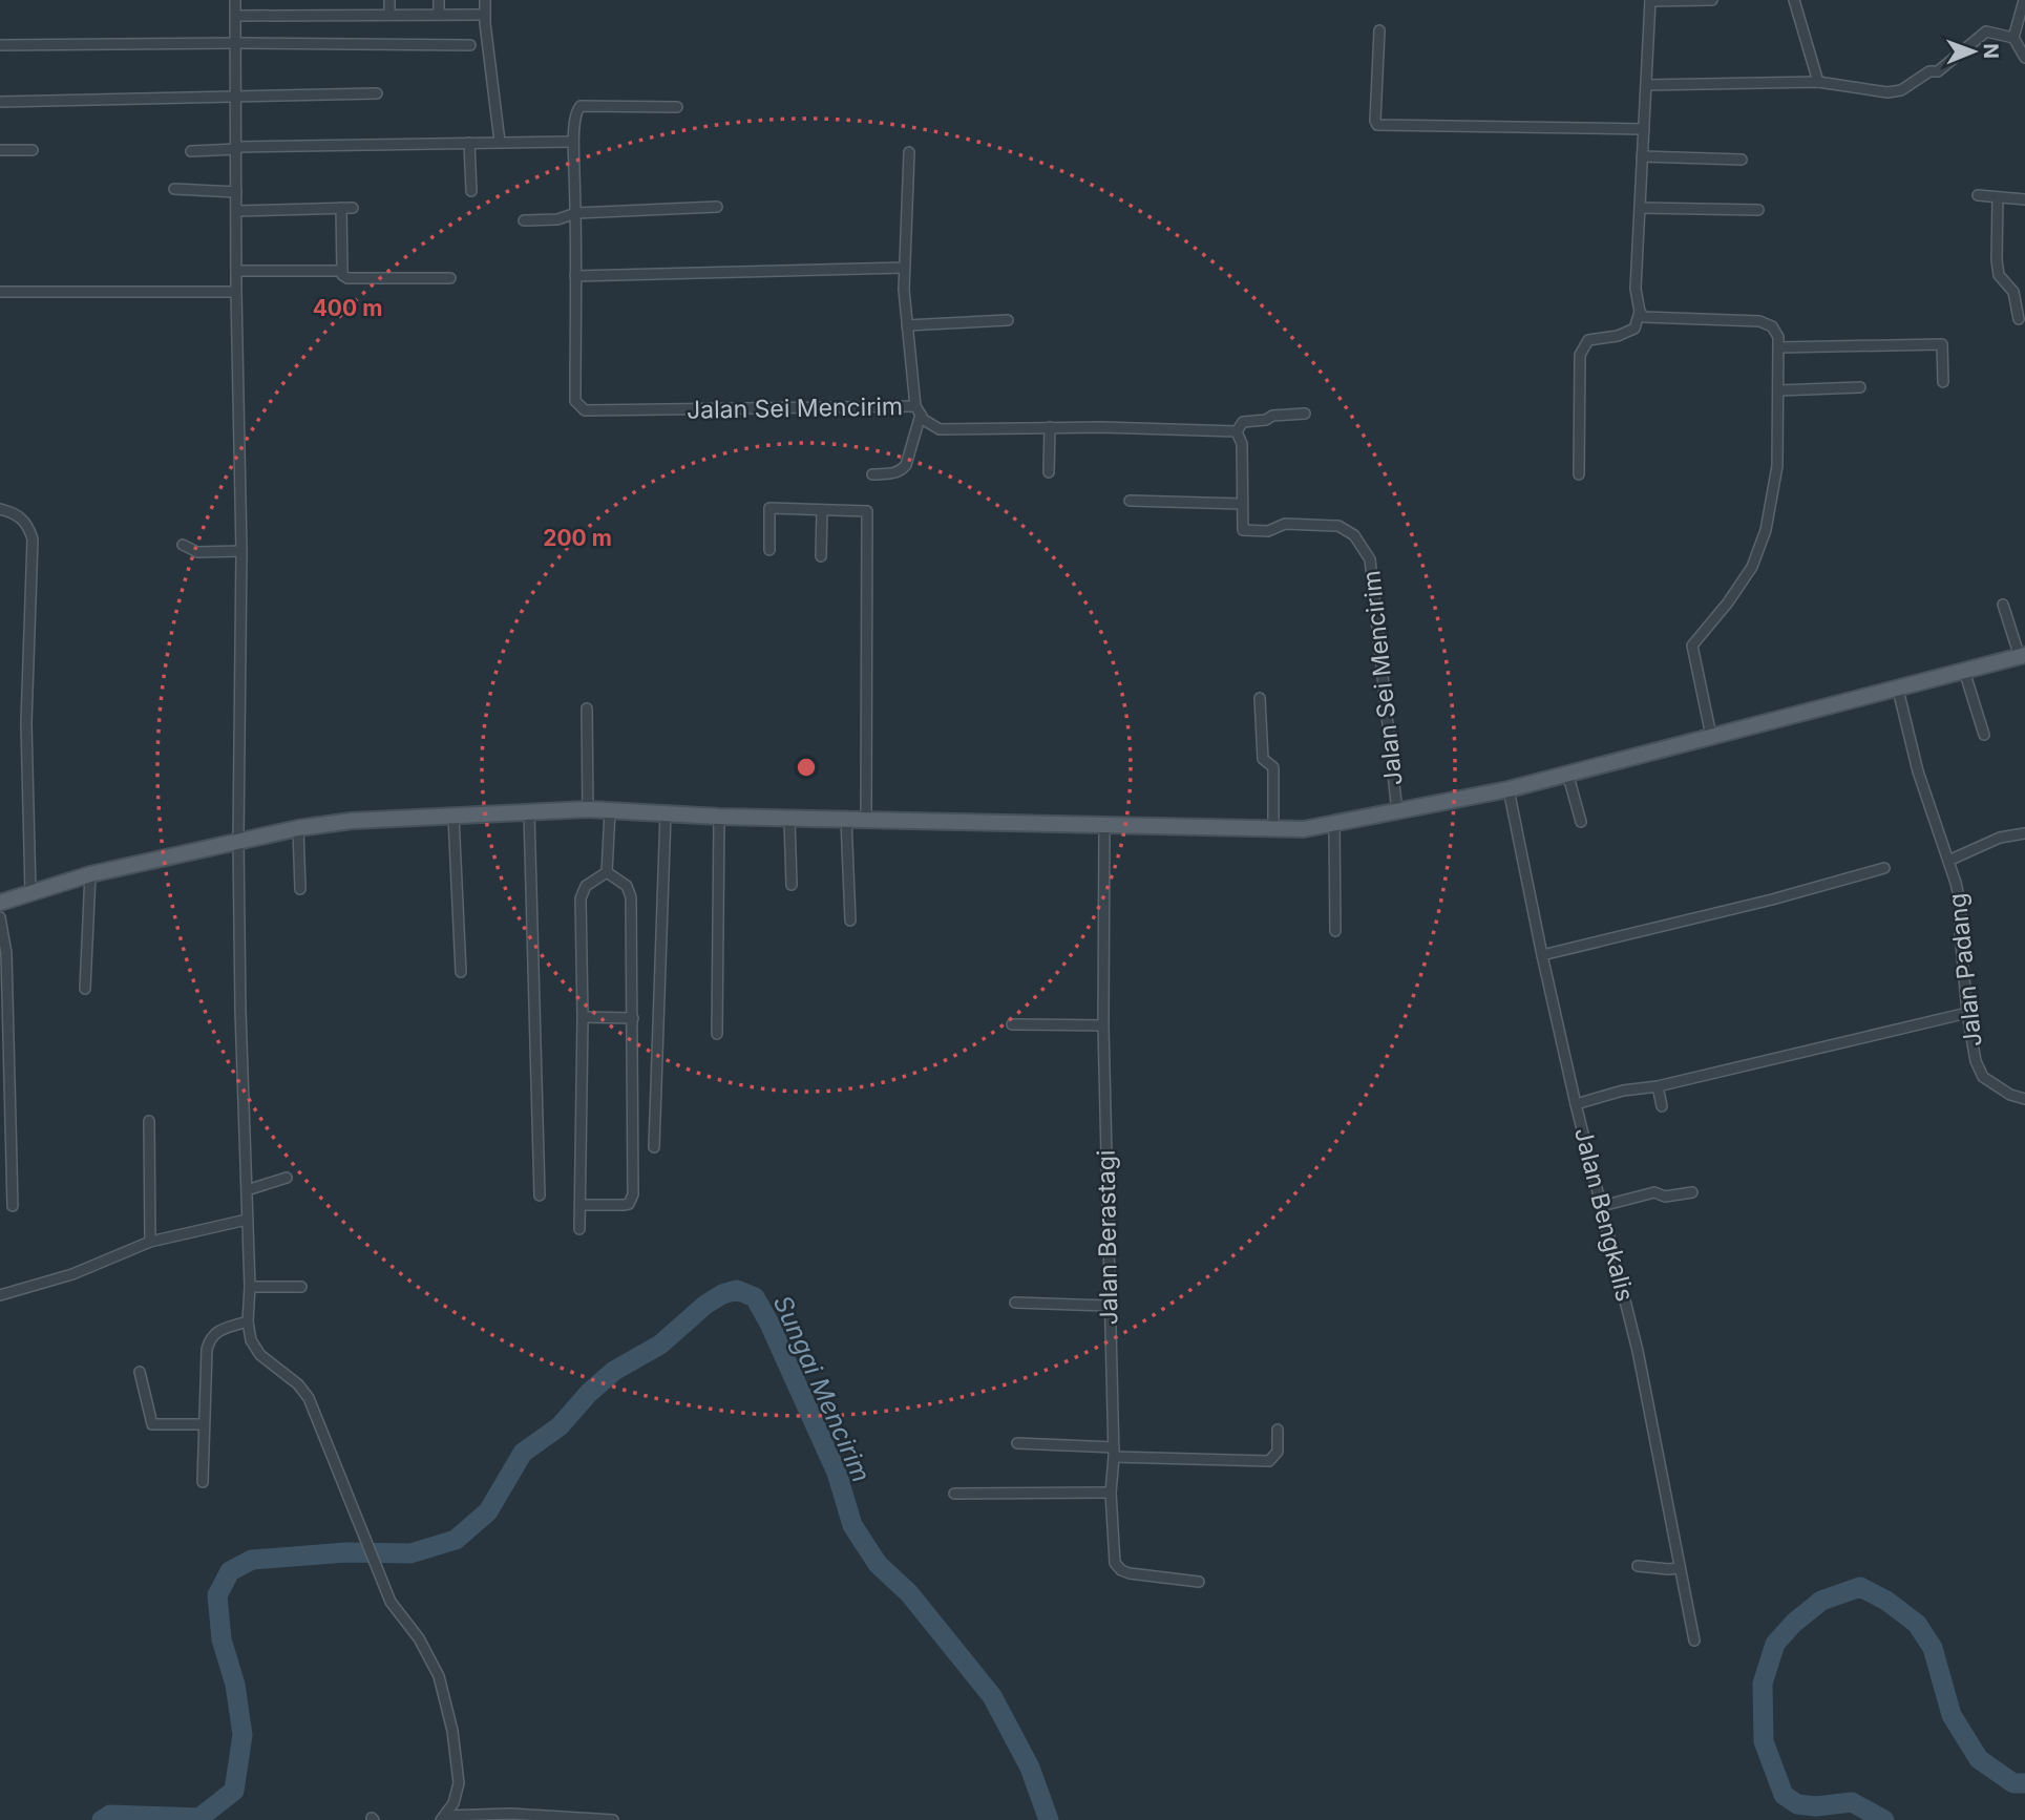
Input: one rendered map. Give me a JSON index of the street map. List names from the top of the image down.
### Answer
{
  "streets": {
    "street": [
      "Jalan Sei Mencirim",
      "Jalan Padang",
      "Jalan Bengkalis",
      "Jalan Berastagi"
    ]
  },
  "water": ["Sungai Mencirim"],
  "north": "right",
  "rings": ["400 m", "200 m"]
}
